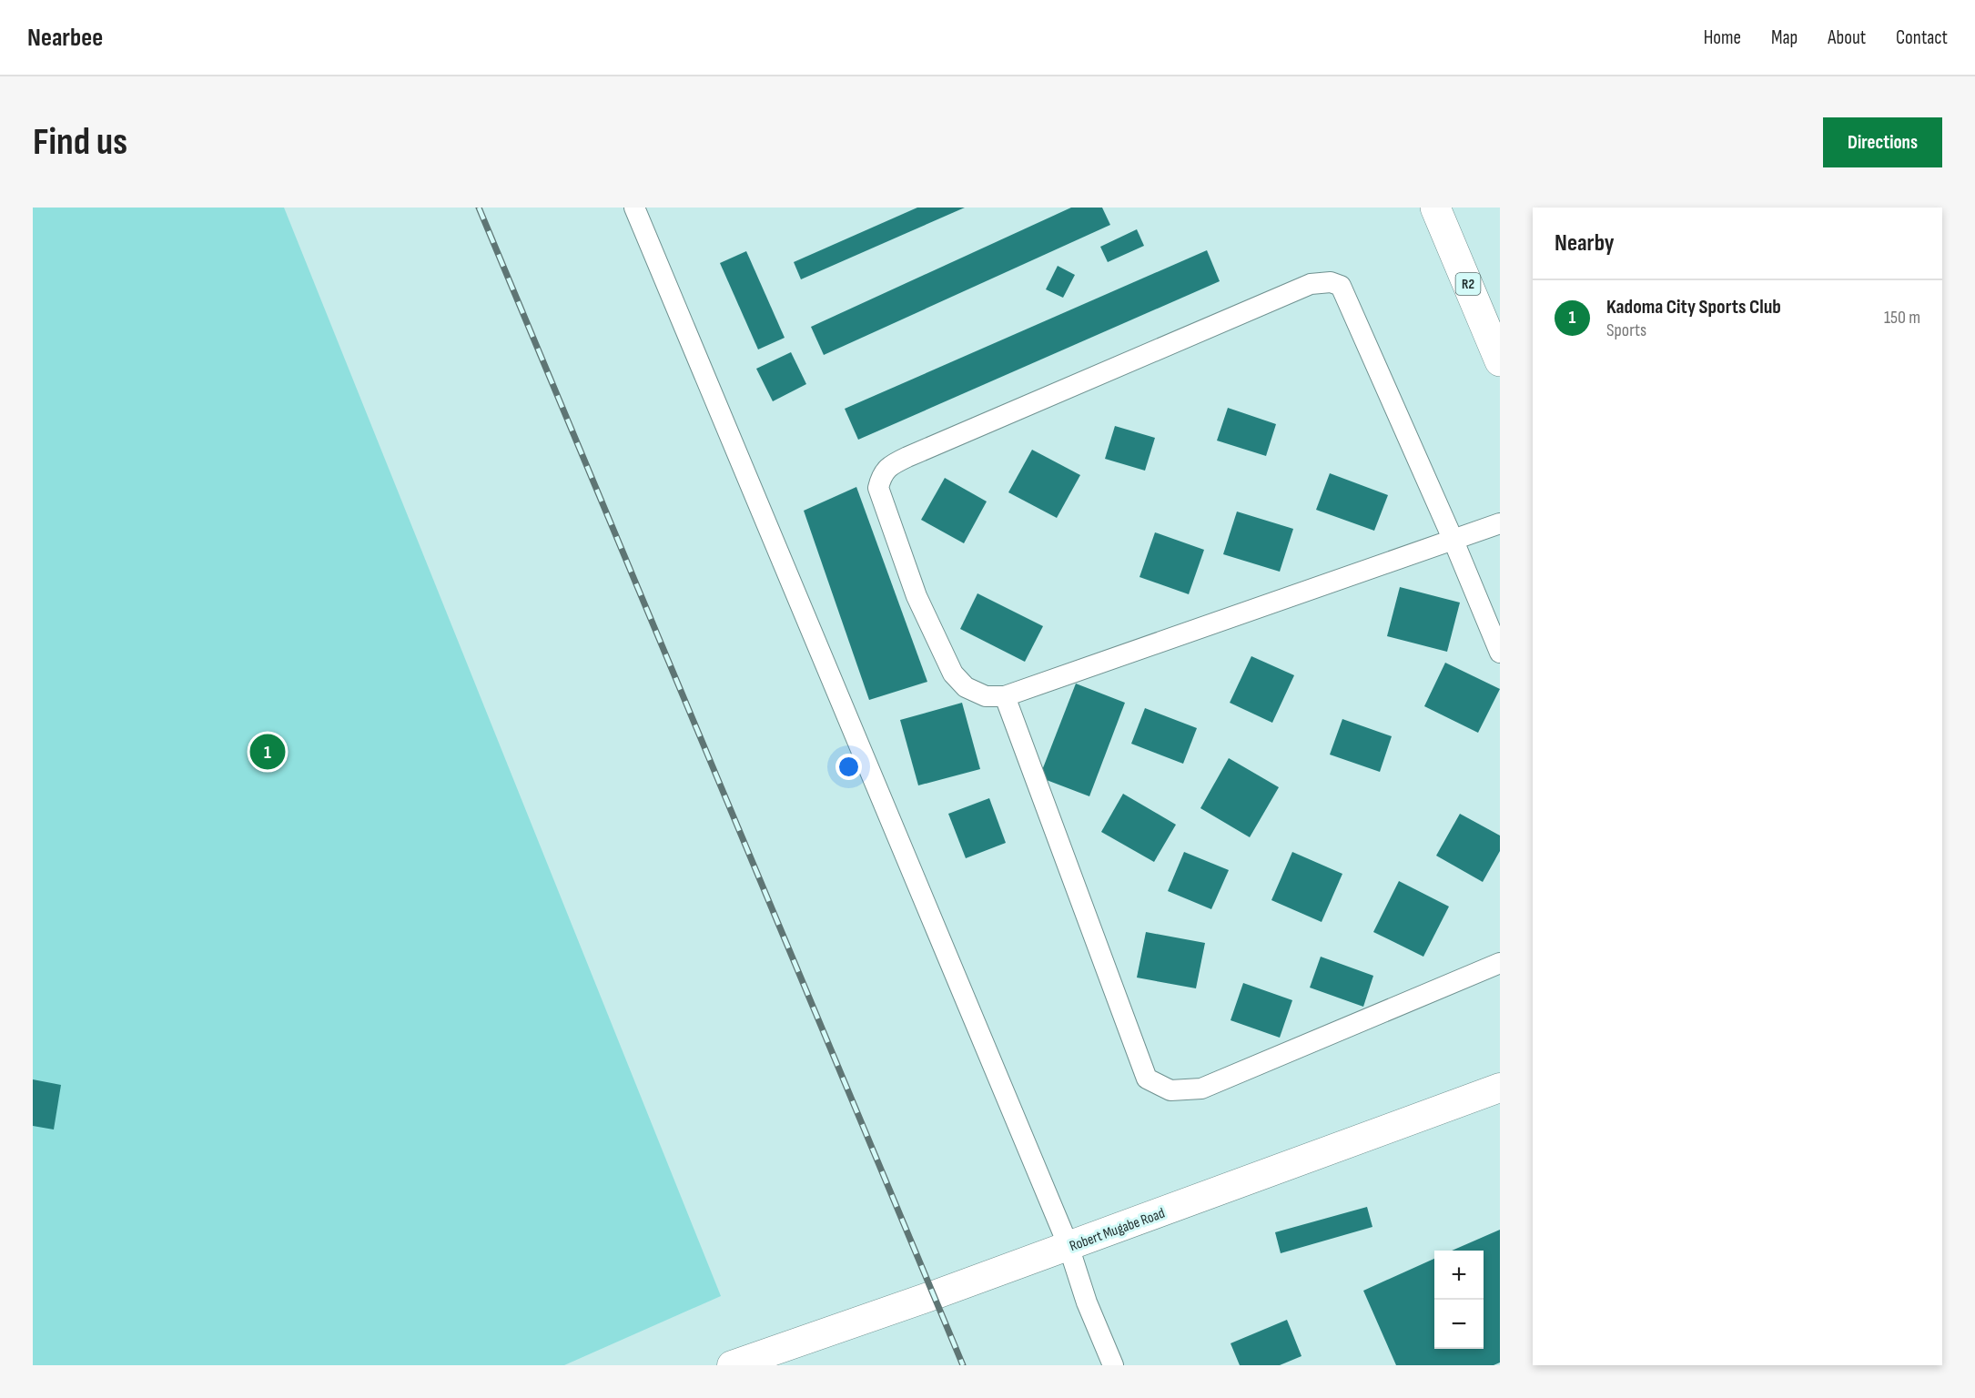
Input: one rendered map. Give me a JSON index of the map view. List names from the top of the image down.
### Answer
{
  "streets": {
    "highway": ["R2"],
    "street": ["Robert Mugabe Road"]
  },
  "page": {
    "header": "Nearbee",
    "nav": [
      "Home",
      "Map",
      "About",
      "Contact"
    ],
    "buttons": "Directions",
    "title": "Find us",
    "heading": "Nearby",
    "list": [
      {
        "mark": "1",
        "name": "Kadoma City Sports Club",
        "note": "Sports",
        "value": "150 m"
      }
    ],
    "pins": "1",
    "map_buttons": ["+", "−"]
  }
}
